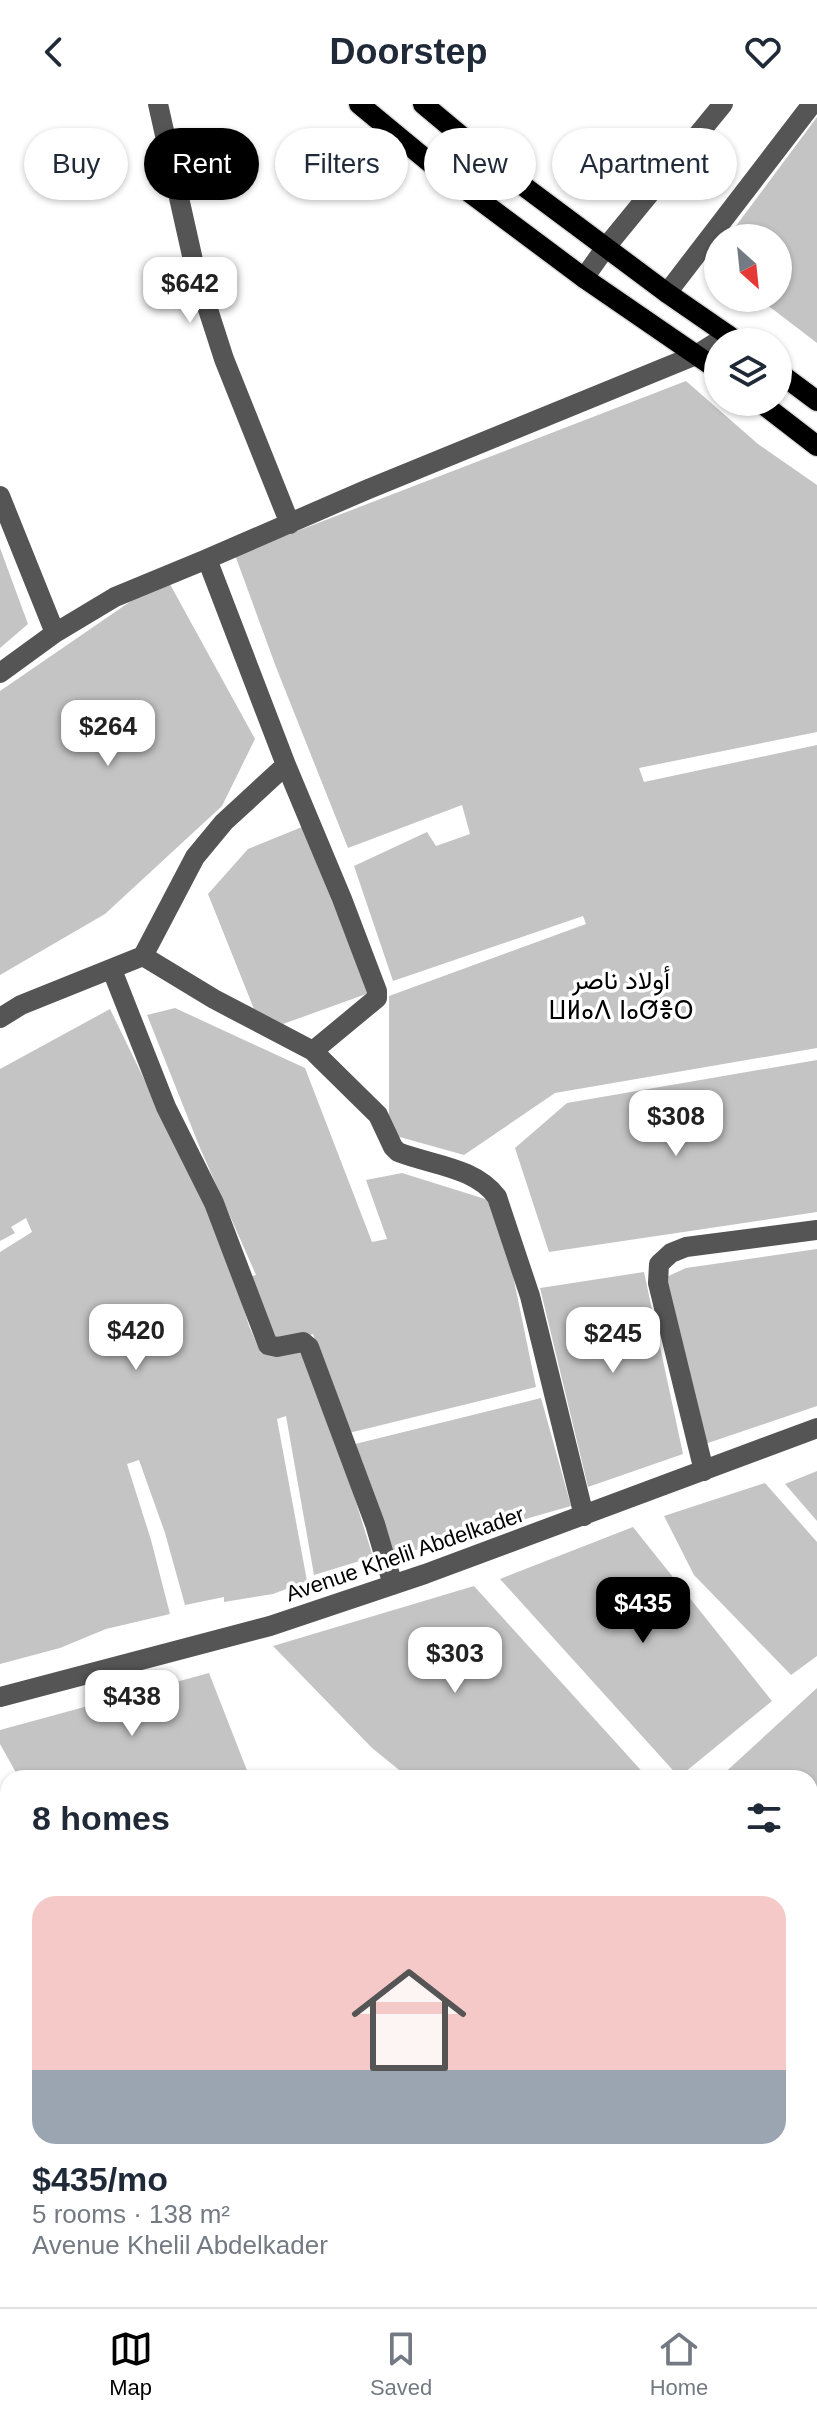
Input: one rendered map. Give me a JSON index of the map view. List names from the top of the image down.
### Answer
{
  "streets": {
    "street": ["Avenue Khelil Abdelkader"]
  },
  "districts": ["أولاد ناصر ⵡⵍⴰⴷ ⵏⴰⵚⴻⵔ"],
  "north": "bottom right",
  "page": {
    "header": "Doorstep",
    "chip": [
      "Buy",
      "Rent",
      "Filters",
      "New",
      "Apartment"
    ],
    "price": [
      "$642",
      "$264",
      "$308",
      "$420",
      "$245",
      "$435",
      "$303",
      "$438"
    ],
    "heading": "8 homes",
    "list": [
      {
        "name": "$435/mo",
        "note": "5 rooms · 138 m² · Avenue Khelil Abdelkader"
      }
    ],
    "tabs": ["Map", "Saved", "Home"]
  }
}
